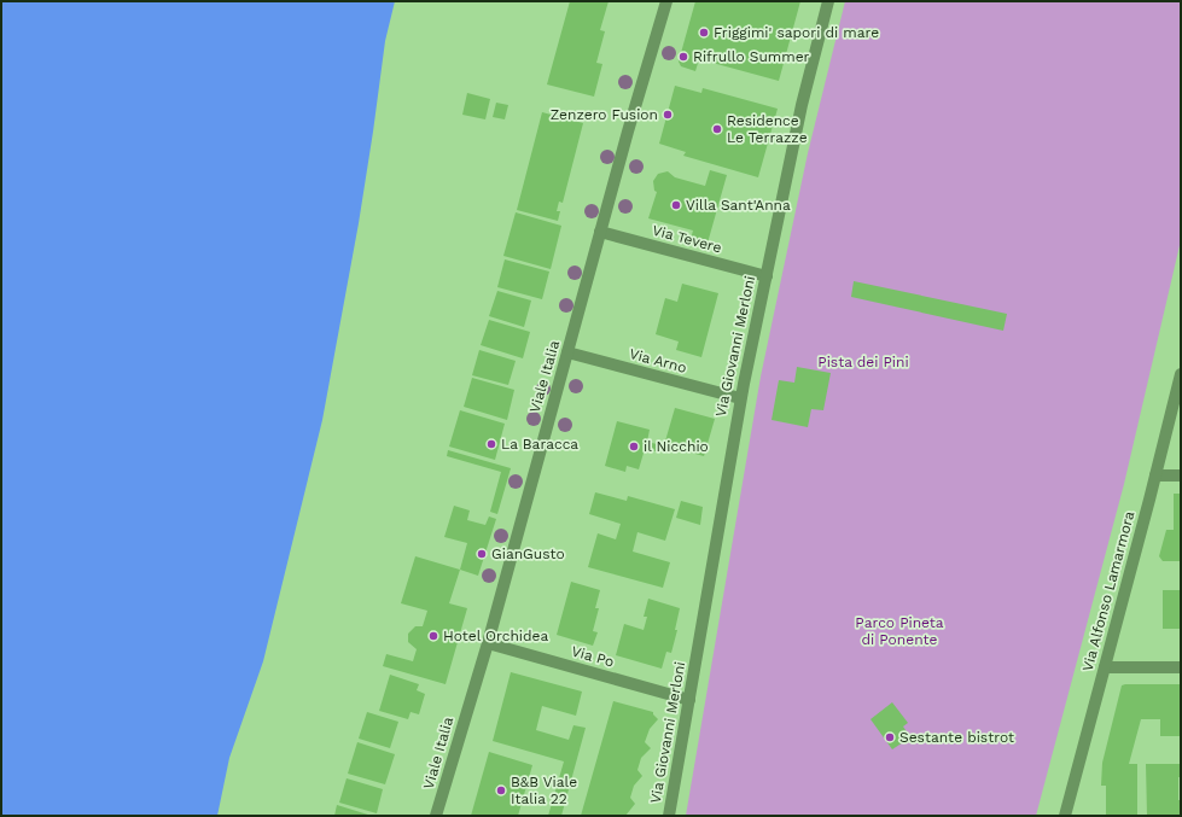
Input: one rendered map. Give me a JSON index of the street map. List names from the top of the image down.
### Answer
{
  "streets": {
    "street": [
      "Via Tevere",
      "Via Giovanni Merloni",
      "Via Arno",
      "Viale Italia",
      "Via Alfonso Lamarmora",
      "Via Po"
    ]
  },
  "crossings": [
    ["Via Tevere", "Via Giovanni Merloni"],
    ["Via Tevere", "Viale Italia"],
    ["Via Giovanni Merloni", "Via Arno"],
    ["Via Giovanni Merloni", "Via Po"],
    ["Via Arno", "Viale Italia"],
    ["Viale Italia", "Via Po"]
  ],
  "parks": ["Pista dei Pini", "Parco Pineta di Ponente"],
  "places": [
    "Friggimi' sapori di mare",
    "Rifrullo Summer",
    "Zenzero Fusion",
    "Residence Le Terrazze",
    "Villa Sant'Anna",
    "La Baracca",
    "il Nicchio",
    "GianGusto",
    "Hotel Orchidea",
    "Sestante bistrot",
    "B&B Viale Italia 22"
  ]
}
